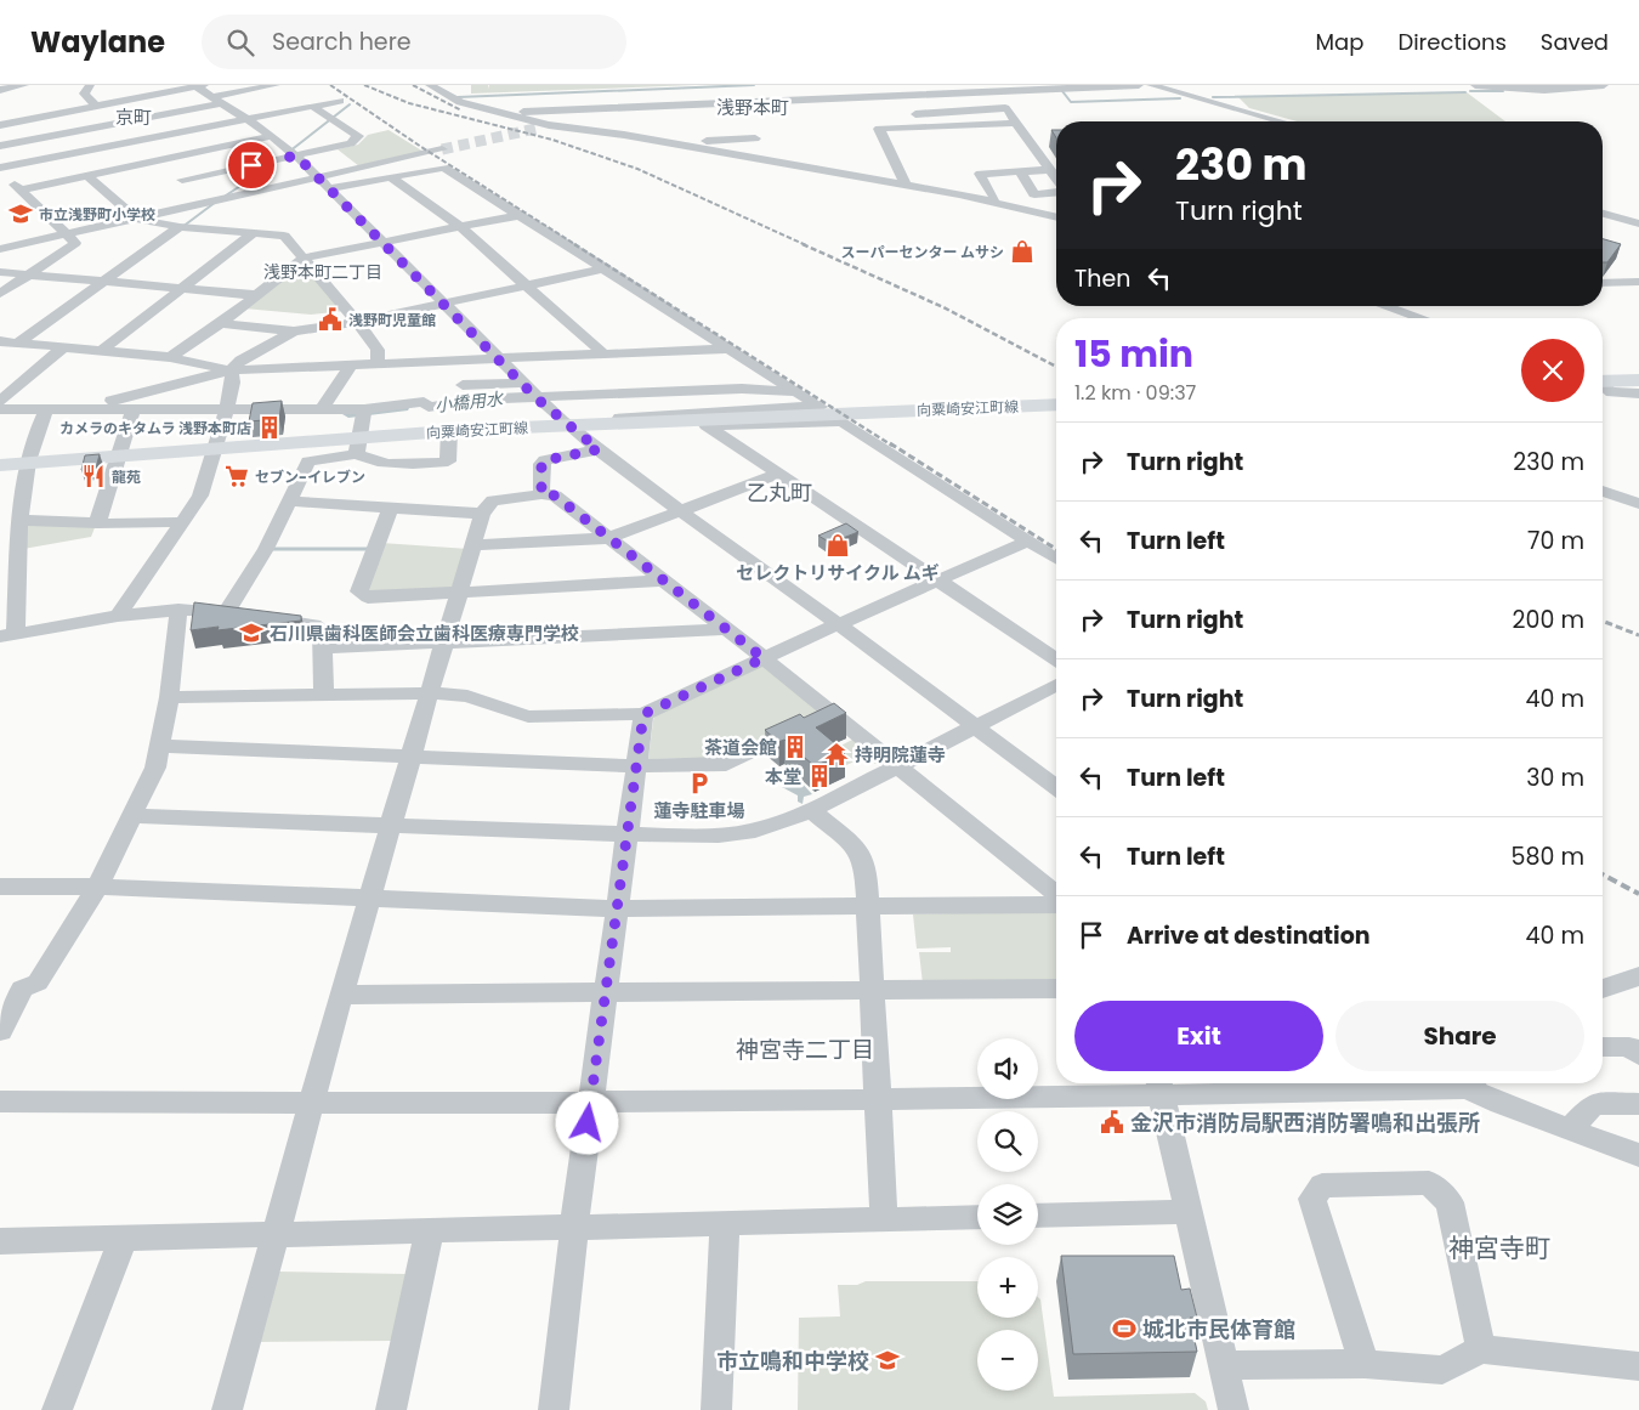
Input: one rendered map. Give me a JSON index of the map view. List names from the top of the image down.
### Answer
{
  "streets": {
    "main road": ["向粟崎安江町線"]
  },
  "districts": [
    "浅野本町",
    "京町",
    "浅野本町二丁目",
    "乙丸町",
    "神宮寺二丁目",
    "神宮寺町"
  ],
  "water": ["小橋用水"],
  "places": {
    "school or university": ["市立浅野町小学校", "石川県歯科医師会立歯科医療専門学校", "市立鳴和中学校"],
    "shop": ["スーパーセンター ムサシ", "セレクトリサイクル ムギ"],
    "public building": ["浅野町児童館", "金沢市消防局駅西消防署鳴和出張所"],
    "building": ["カメラのキタムラ 浅野本町店", "茶道会館", "本堂"],
    "restaurant": ["龍苑"],
    "supermarket": ["セブン-イレブン"],
    "temple": ["持明院蓮寺"],
    "parking": ["蓮寺駐車場"],
    "sports": ["城北市民体育館"]
  },
  "page": {
    "header": "Waylane",
    "search": "Search here",
    "nav": ["Map", "Directions", "Saved"],
    "turn": ["230 m", "Turn right"],
    "then": "Then",
    "heading": ["15 min", "1.2 km · 09:37"],
    "list": [
      {
        "name": "Turn right",
        "value": "230 m"
      },
      {
        "name": "Turn left",
        "value": "70 m"
      },
      {
        "name": "Turn right",
        "value": "200 m"
      },
      {
        "name": "Turn right",
        "value": "40 m"
      },
      {
        "name": "Turn left",
        "value": "30 m"
      },
      {
        "name": "Turn left",
        "value": "580 m"
      },
      {
        "name": "Arrive at destination",
        "value": "40 m"
      }
    ],
    "buttons": ["Exit", "Share"],
    "map_buttons": ["+", "−"]
  }
}
